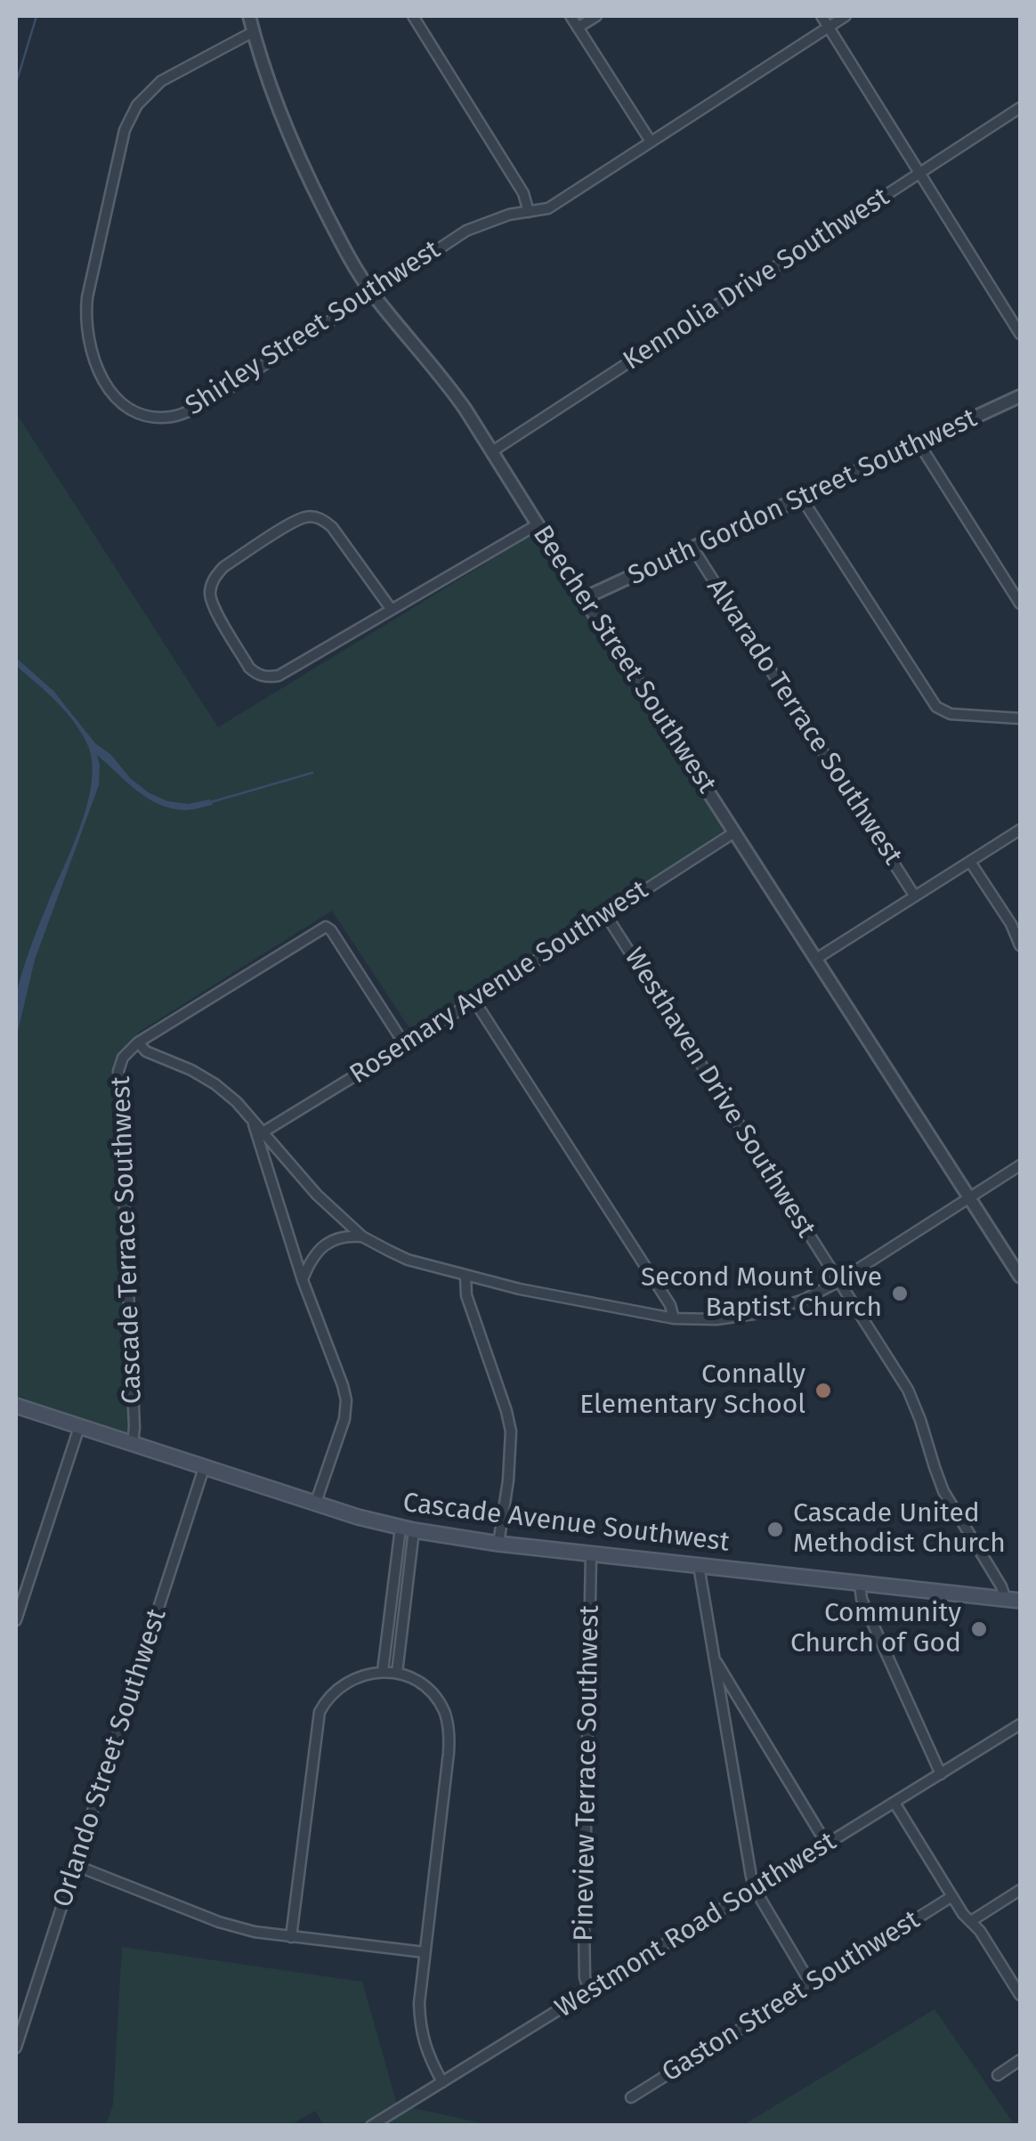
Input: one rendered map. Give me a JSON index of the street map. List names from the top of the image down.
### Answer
{
  "streets": {
    "main road": ["Cascade Avenue Southwest"],
    "street": [
      "Kennolia Drive Southwest",
      "Shirley Street Southwest",
      "South Gordon Street Southwest",
      "Beecher Street Southwest",
      "Alvarado Terrace Southwest",
      "Rosemary Avenue Southwest",
      "Westhaven Drive Southwest",
      "Cascade Terrace Southwest",
      "Orlando Street Southwest",
      "Pineview Terrace Southwest",
      "Westmont Road Southwest",
      "Gaston Street Southwest"
    ]
  },
  "crossings": [
    ["Kennolia Drive Southwest", "Beecher Street Southwest"],
    ["Shirley Street Southwest", "Beecher Street Southwest"],
    ["South Gordon Street Southwest", "Beecher Street Southwest"],
    ["South Gordon Street Southwest", "Alvarado Terrace Southwest"],
    ["Beecher Street Southwest", "Rosemary Avenue Southwest"],
    ["Rosemary Avenue Southwest", "Westhaven Drive Southwest"],
    ["Westhaven Drive Southwest", "Cascade Avenue Southwest"],
    ["Cascade Terrace Southwest", "Cascade Avenue Southwest"],
    ["Cascade Avenue Southwest", "Orlando Street Southwest"],
    ["Cascade Avenue Southwest", "Pineview Terrace Southwest"],
    ["Pineview Terrace Southwest", "Westmont Road Southwest"]
  ],
  "places": [
    "Second Mount Olive Baptist Church",
    "Connally Elementary School",
    "Cascade United Methodist Church",
    "Community Church of God"
  ]
}
